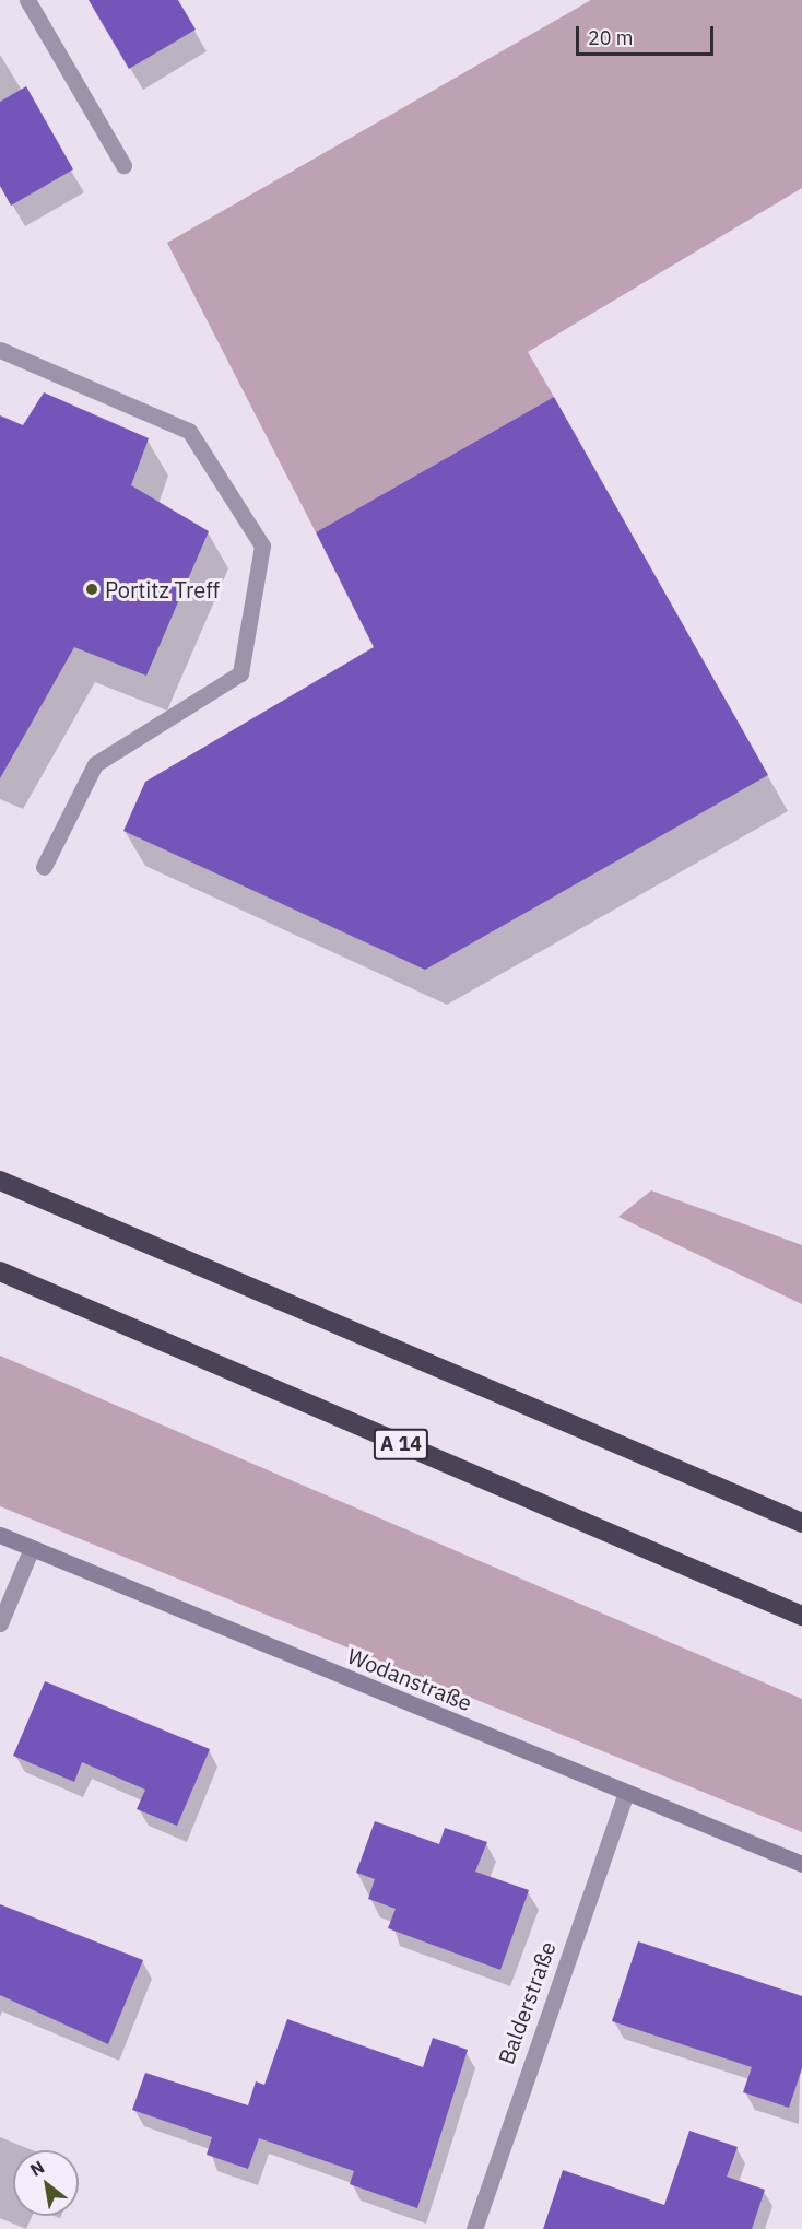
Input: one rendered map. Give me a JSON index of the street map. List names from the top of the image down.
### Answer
{
  "streets": {
    "highway": ["A 14"],
    "street": ["Wodanstraße", "Balderstraße"]
  },
  "crossings": [
    ["Wodanstraße", "Balderstraße"]
  ],
  "places": ["Portitz Treff"],
  "scale_bar": "20 m",
  "north": "top left"
}
